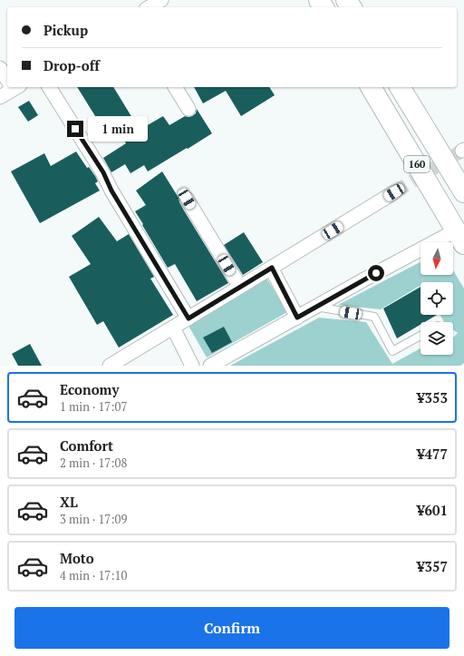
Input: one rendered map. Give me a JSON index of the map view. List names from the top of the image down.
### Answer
{
  "streets": {
    "highway": ["160"]
  },
  "north": "bottom",
  "page": {
    "banner": ["Pickup", "Drop-off"],
    "bubble": "1 min",
    "list": [
      {
        "name": "Economy",
        "note": "1 min · 17:07",
        "value": "¥353"
      },
      {
        "name": "Comfort",
        "note": "2 min · 17:08",
        "value": "¥477"
      },
      {
        "name": "XL",
        "note": "3 min · 17:09",
        "value": "¥601"
      },
      {
        "name": "Moto",
        "note": "4 min · 17:10",
        "value": "¥357"
      }
    ],
    "buttons": "Confirm"
  }
}
